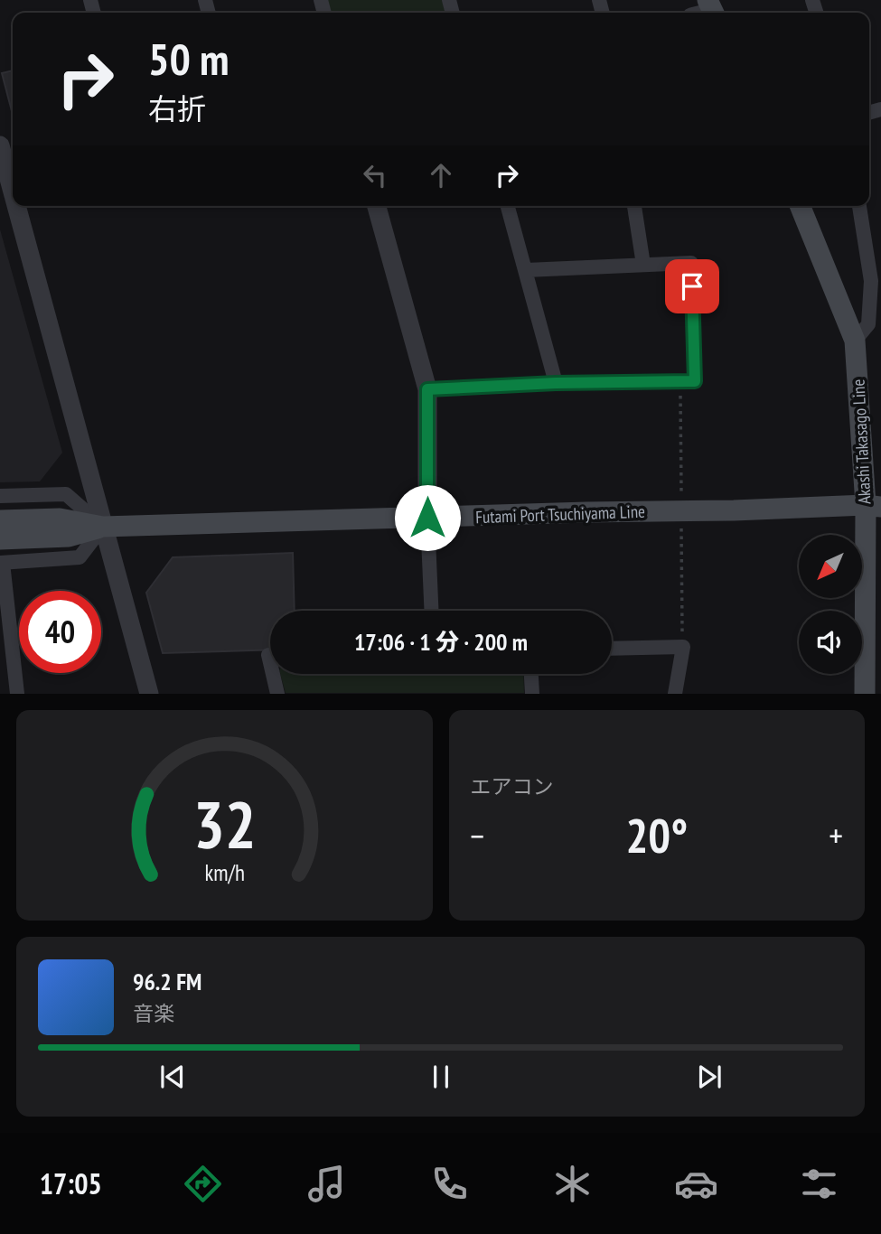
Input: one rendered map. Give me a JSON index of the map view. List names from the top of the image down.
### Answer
{
  "streets": {
    "main road": ["Akashi Takasago Line", "Futami Port Tsuchiyama Line"]
  },
  "crossings": [
    ["Akashi Takasago Line", "Futami Port Tsuchiyama Line"]
  ],
  "north": "bottom left",
  "page": {
    "turn": ["50 m", "右折"],
    "limit": "40",
    "trip": "17:06 · 1 分 · 200 m",
    "tile": "エアコン",
    "heat": ["−", "20°", "+"],
    "song": ["96.2 FM", "音楽"],
    "tabs": "17:05",
    "gauge": ["32", "km/h"]
  }
}
